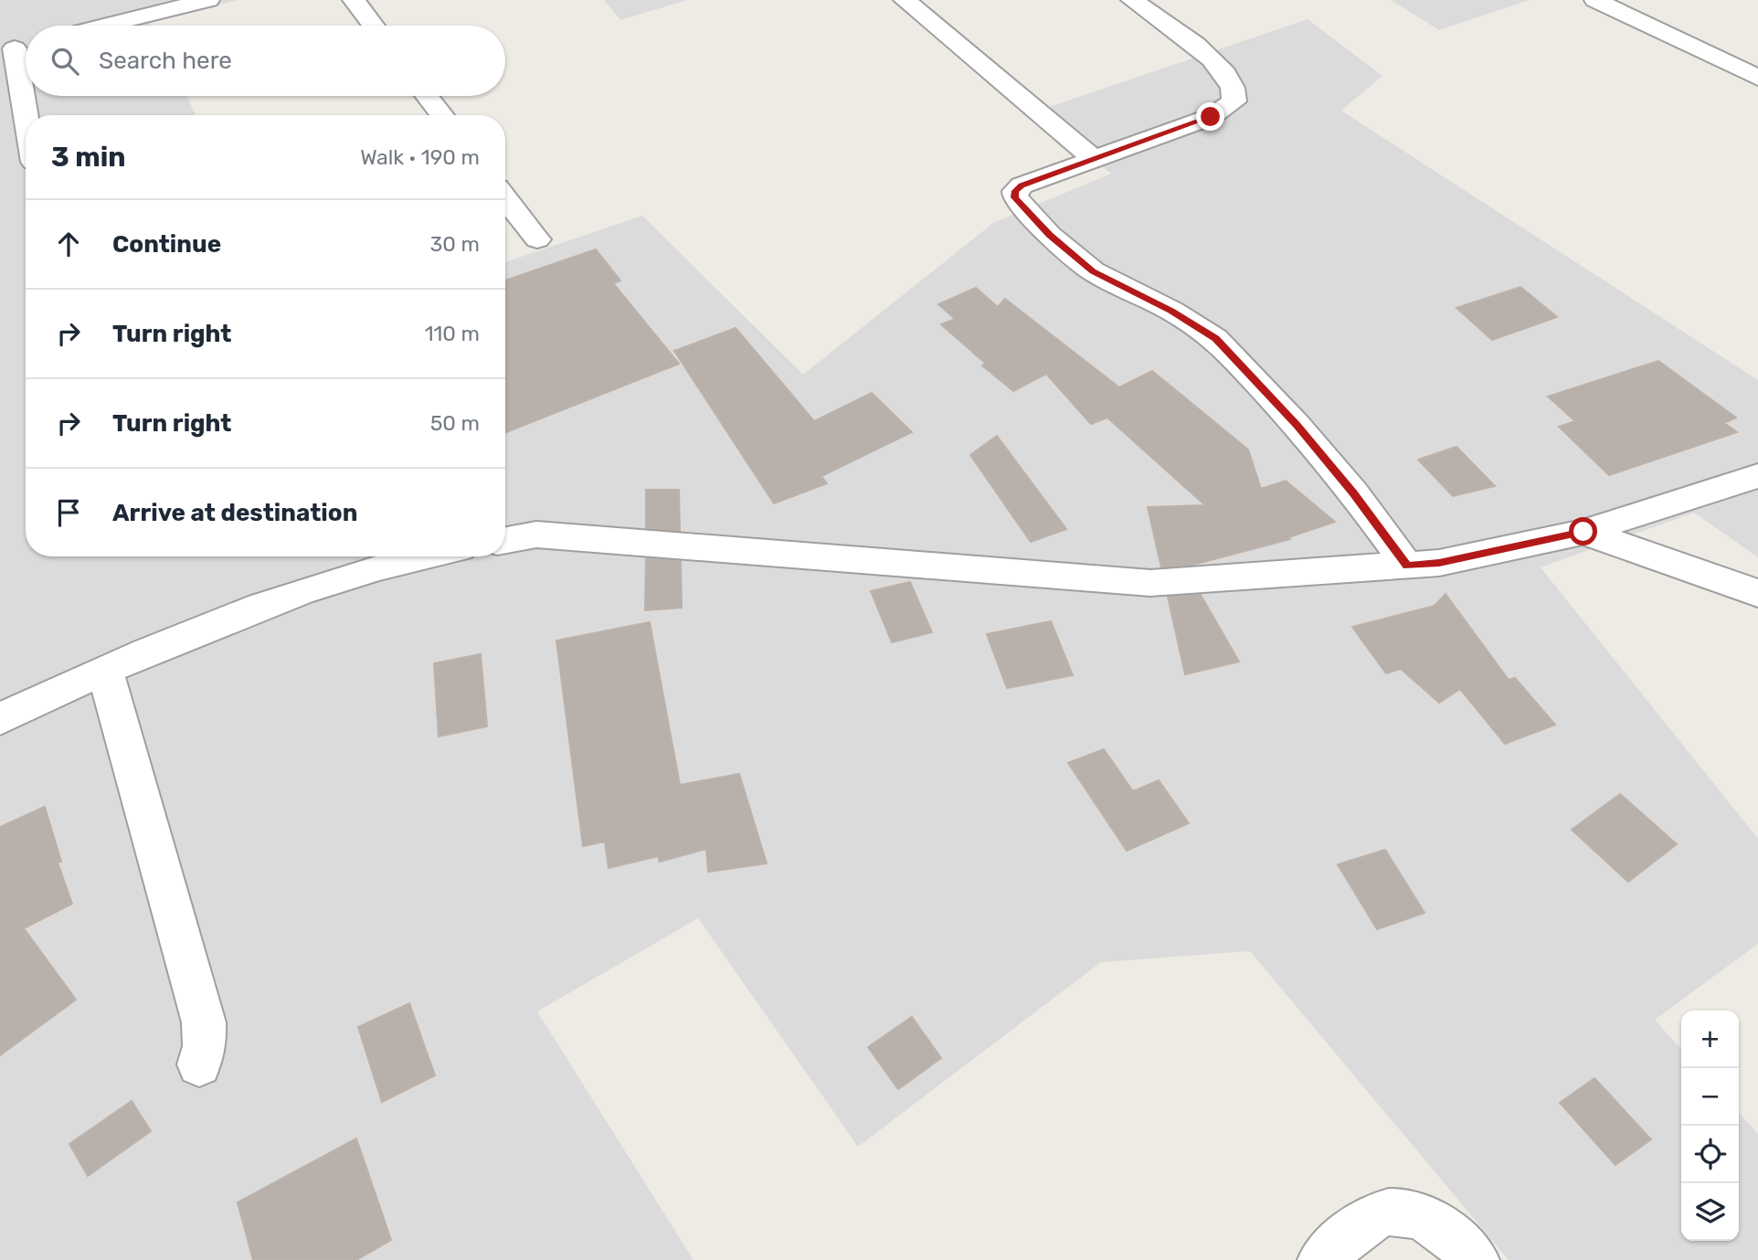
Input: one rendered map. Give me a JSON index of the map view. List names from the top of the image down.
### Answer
{
  "page": {
    "search": "Search here",
    "heading": ["3 min", "Walk · 190 m"],
    "list": [
      ["Continue", "30 m"],
      ["Turn right", "110 m"],
      ["Turn right", "50 m"],
      "Arrive at destination"
    ],
    "map_buttons": ["+", "−"]
  }
}
